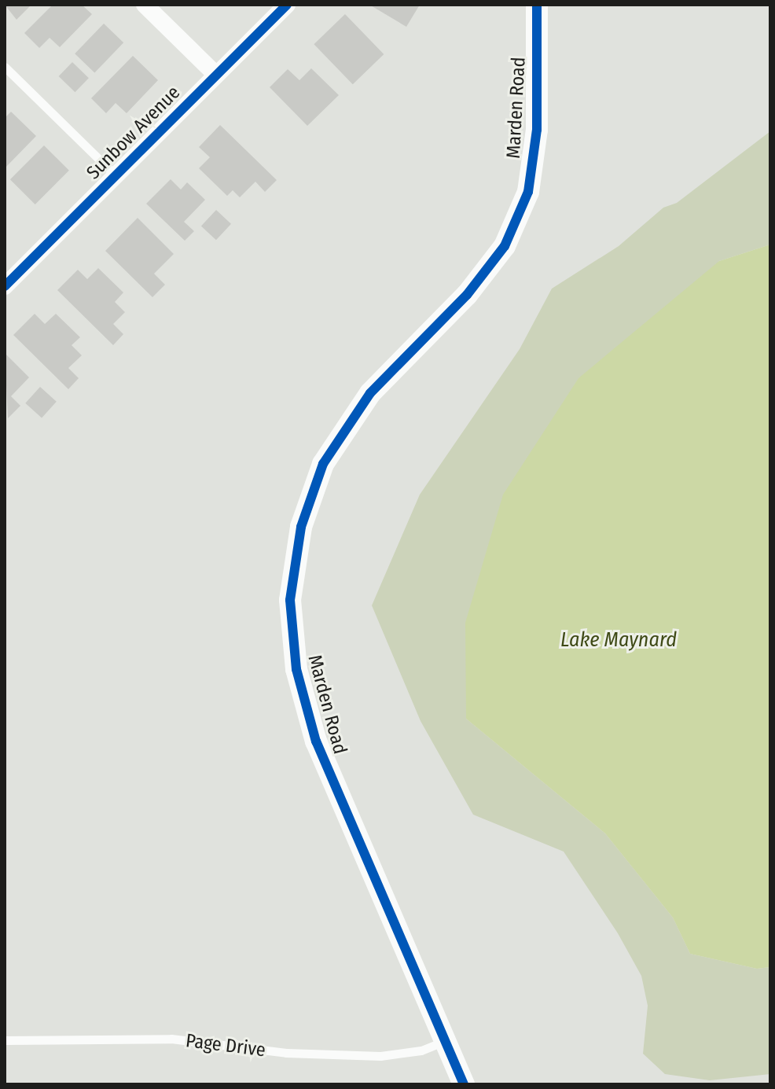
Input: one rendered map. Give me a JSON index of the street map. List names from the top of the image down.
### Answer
{
  "streets": {
    "street": ["Marden Road", "Sunbow Avenue"],
    "lane": ["Page Drive"]
  },
  "crossings": [
    ["Marden Road", "Page Drive"]
  ],
  "water": ["Lake Maynard"]
}
